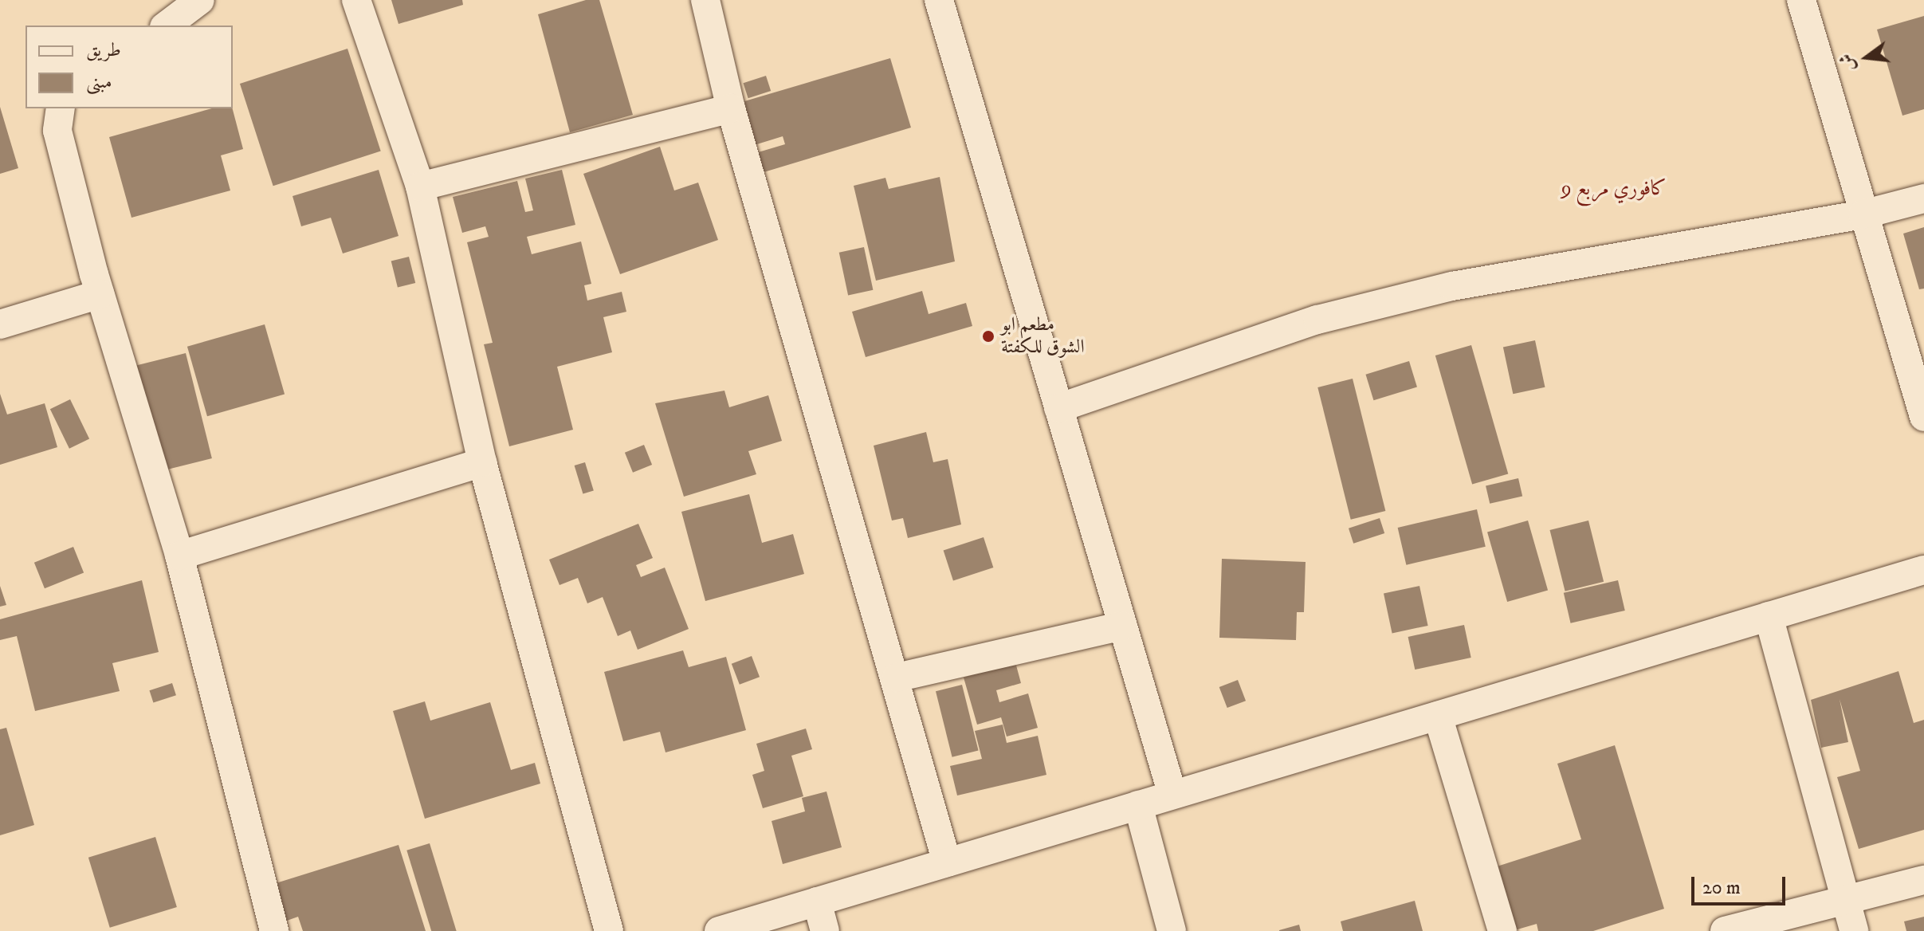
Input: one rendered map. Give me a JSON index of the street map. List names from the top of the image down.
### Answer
{
  "districts": ["كافوري مربع 9"],
  "places": ["مطعم ابو الشوق للكفتة"],
  "legend": ["طريق", "مبنى"],
  "scale_bar": "20 m",
  "north": "left"
}
